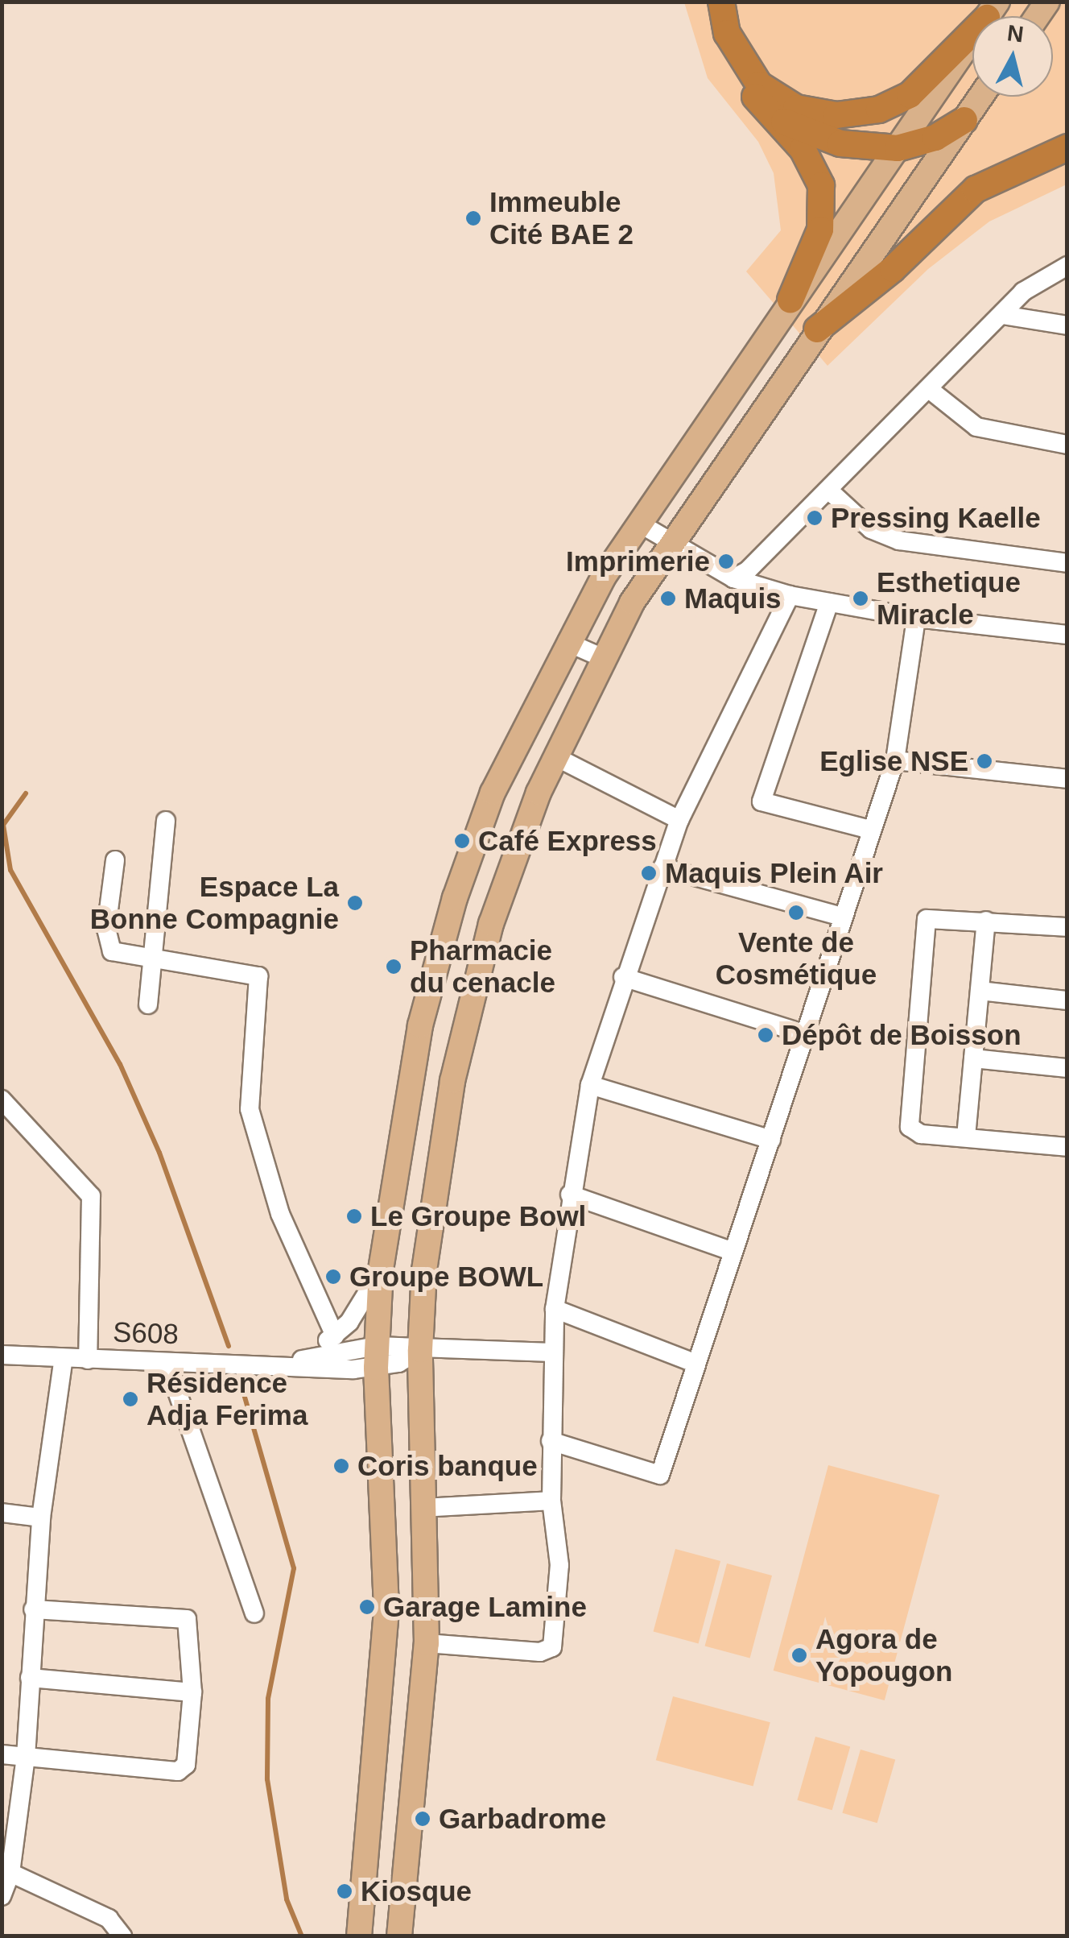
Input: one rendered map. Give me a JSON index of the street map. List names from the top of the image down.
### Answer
{
  "streets": {
    "street": ["S608"]
  },
  "places": [
    "Immeuble Cité BAE 2",
    "Pressing Kaelle",
    "Imprimerie",
    "Maquis",
    "Esthetique Miracle",
    "Eglise NSE",
    "Café Express",
    "Maquis Plein Air",
    "Espace La Bonne Compagnie",
    "Vente de Cosmétique",
    "Pharmacie du cenacle",
    "Dépôt de Boisson",
    "Le Groupe Bowl",
    "Groupe BOWL",
    "Résidence Adja Ferima",
    "Coris banque",
    "Garage Lamine",
    "Agora de Yopougon",
    "Garbadrome",
    "Kiosque"
  ],
  "north": "top"
}
